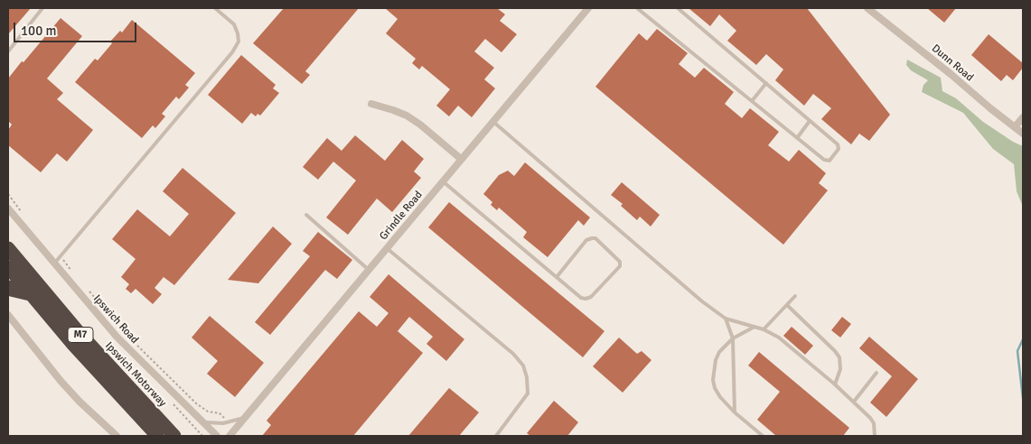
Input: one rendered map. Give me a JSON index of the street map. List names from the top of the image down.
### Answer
{
  "streets": {
    "highway": ["M7", "Ipswich Motorway"],
    "street": ["Dunn Road", "Grindle Road", "Ipswich Road"]
  },
  "scale_bar": "100 m"
}
